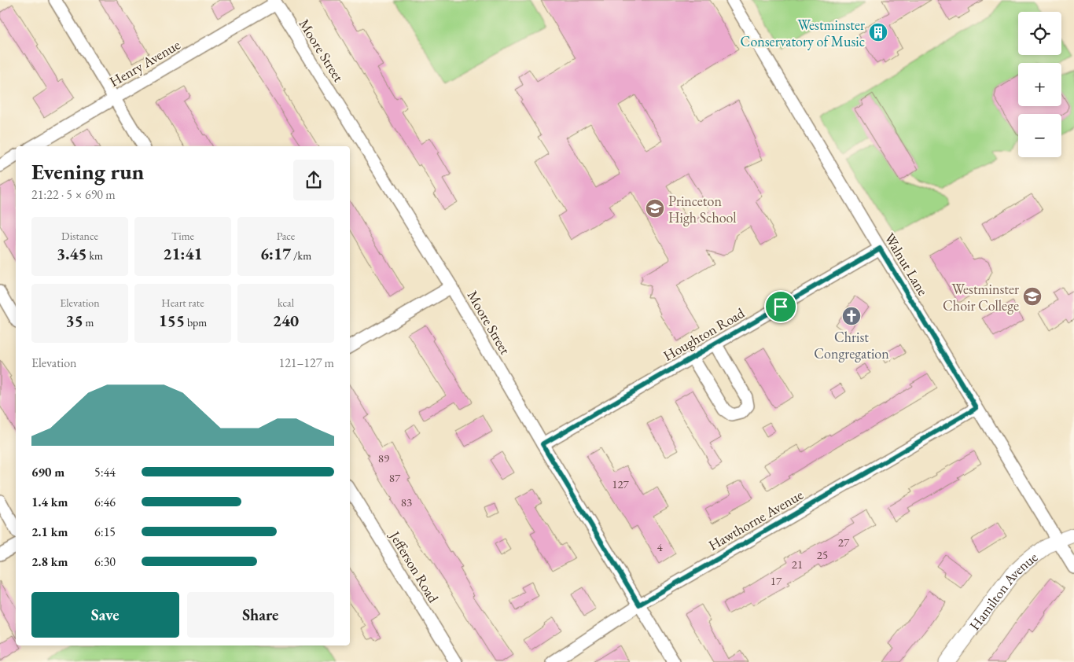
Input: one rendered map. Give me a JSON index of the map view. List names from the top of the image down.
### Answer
{
  "streets": {
    "street": [
      "Moore Street",
      "Henry Avenue",
      "Walnut Lane",
      "Houghton Road",
      "Hawthorne Avenue",
      "Jefferson Road",
      "Hamilton Avenue"
    ]
  },
  "crossings": [
    ["Moore Street", "Henry Avenue"],
    ["Moore Street", "Houghton Road"],
    ["Moore Street", "Hawthorne Avenue"],
    ["Walnut Lane", "Houghton Road"],
    ["Walnut Lane", "Hawthorne Avenue"],
    ["Walnut Lane", "Hamilton Avenue"]
  ],
  "places": {
    "building": ["Westminster Conservatory of Music"],
    "school or university": ["Princeton High School", "Westminster Choir College"],
    "church": ["Christ Congregation"]
  },
  "house_numbers": [
    "89",
    "87",
    "127",
    "83",
    "27",
    "4",
    "25",
    "21",
    "17"
  ],
  "page": {
    "map_buttons": ["+", "−"],
    "heading": ["Evening run", "21:22 · 5 × 690 m"],
    "stats": [
      ["Distance", "3.45 km"],
      ["Time", "21:41"],
      ["Pace", "6:17 /km"],
      ["Elevation", "35 m"],
      ["Heart rate", "155 bpm"],
      ["kcal", "240"]
    ],
    "chart": ["Elevation", "121–127 m"],
    "list": [
      {
        "name": "690 m",
        "note": "5:44"
      },
      {
        "name": "1.4 km",
        "note": "6:46"
      },
      {
        "name": "2.1 km",
        "note": "6:15"
      },
      {
        "name": "2.8 km",
        "note": "6:30"
      }
    ],
    "buttons": ["Save", "Share"]
  }
}
